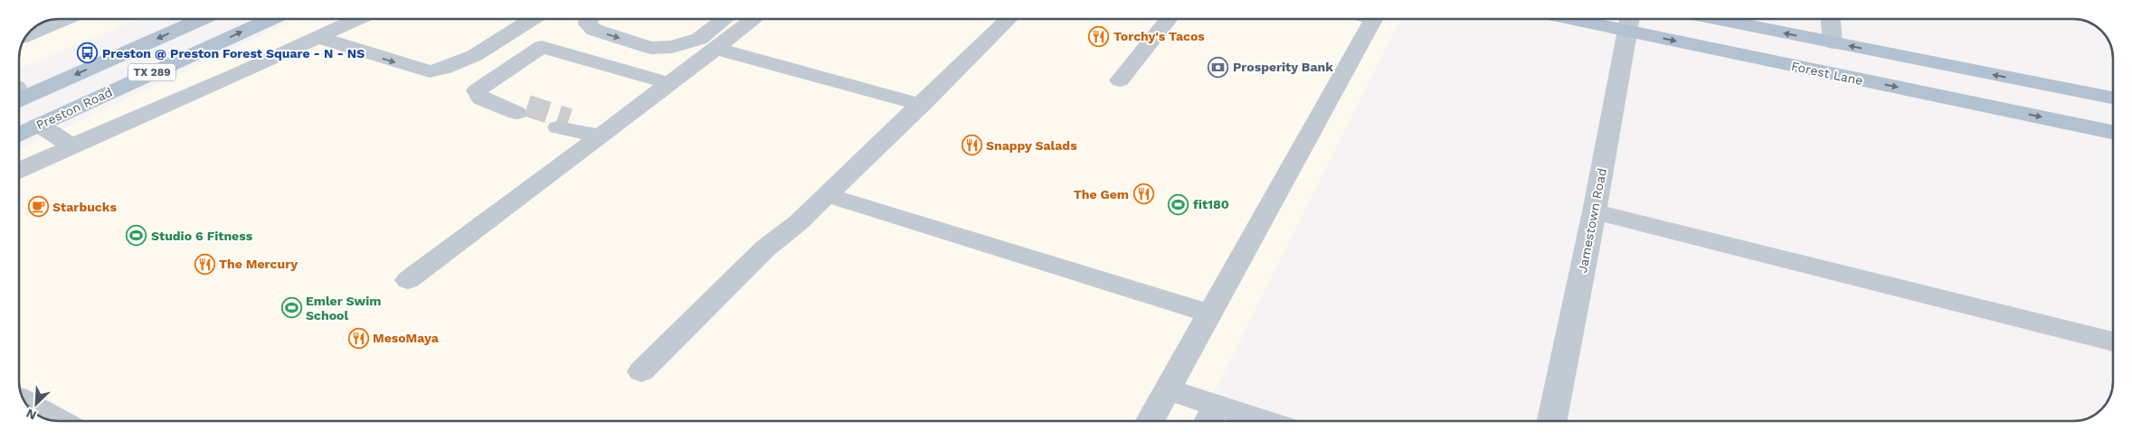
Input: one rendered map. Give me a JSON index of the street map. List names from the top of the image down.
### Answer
{
  "streets": {
    "main road": ["TX 289", "Forest Lane", "Preston Road"],
    "street": ["Jamestown Road"]
  },
  "crossings": [
    ["Forest Lane", "Jamestown Road"]
  ],
  "places": {
    "restaurant": [
      "Torchy's Tacos",
      "Snappy Salads",
      "The Gem",
      "The Mercury",
      "MesoMaya"
    ],
    "bus stop": ["Preston @ Preston Forest Square - N - NS"],
    "bank": ["Prosperity Bank"],
    "sports": ["fit180", "Studio 6 Fitness", "Emler Swim School"],
    "cafe": ["Starbucks"]
  },
  "north": "bottom left"
}
